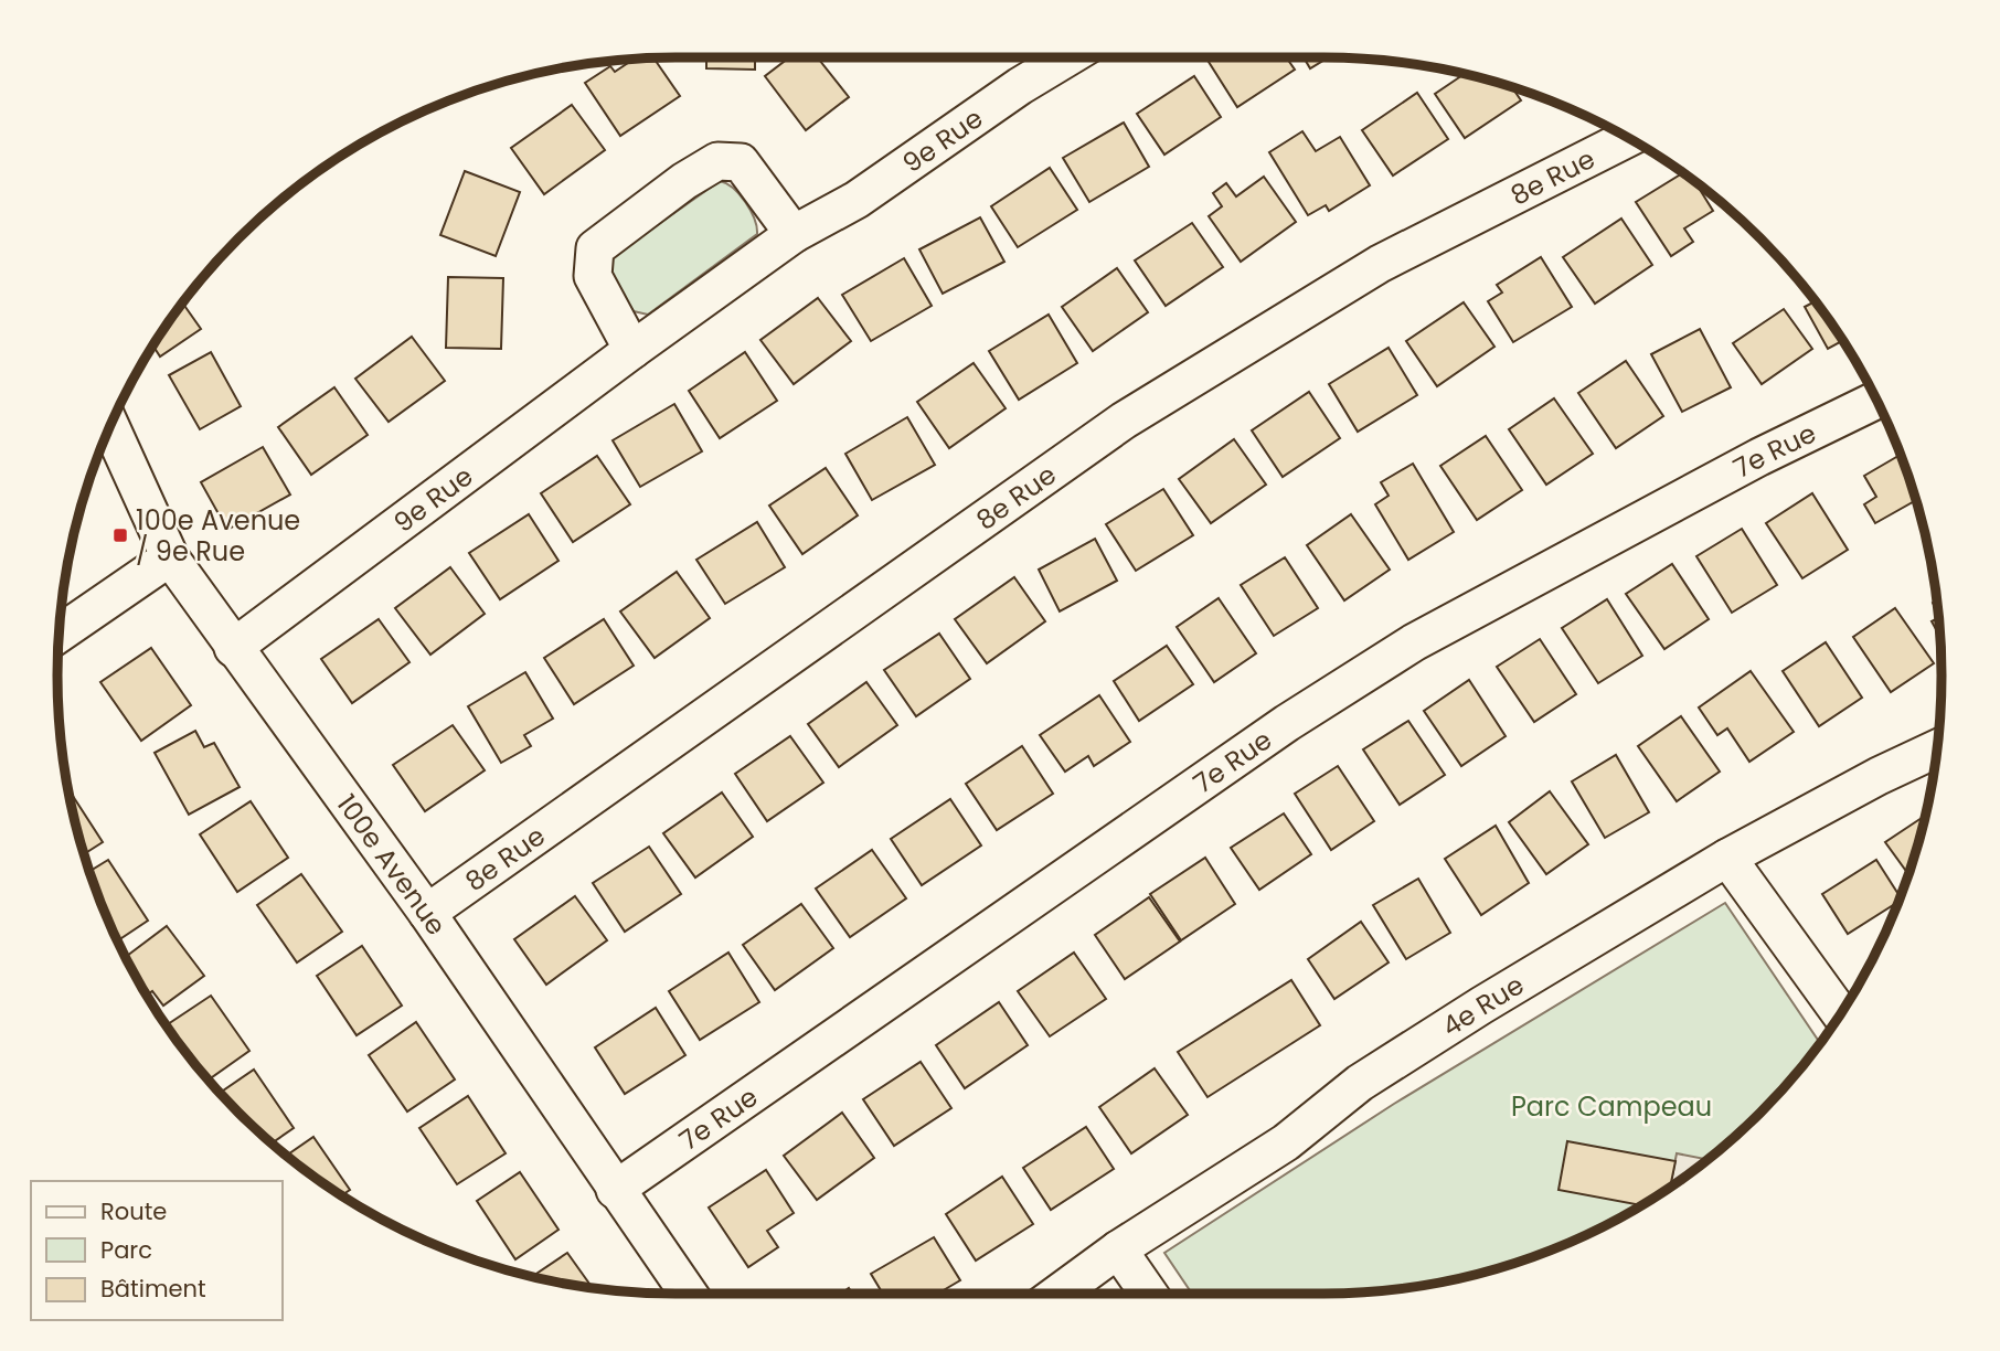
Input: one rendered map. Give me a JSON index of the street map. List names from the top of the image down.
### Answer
{
  "streets": {
    "street": [
      "9e Rue",
      "8e Rue",
      "7e Rue",
      "100e Avenue",
      "4e Rue"
    ]
  },
  "crossings": [
    ["9e Rue", "100e Avenue"],
    ["8e Rue", "100e Avenue"],
    ["7e Rue", "100e Avenue"]
  ],
  "parks": ["Parc Campeau"],
  "places": {
    "transit": ["100e Avenue / 9e Rue"]
  },
  "legend": ["Route", "Parc", "Bâtiment"]
}
